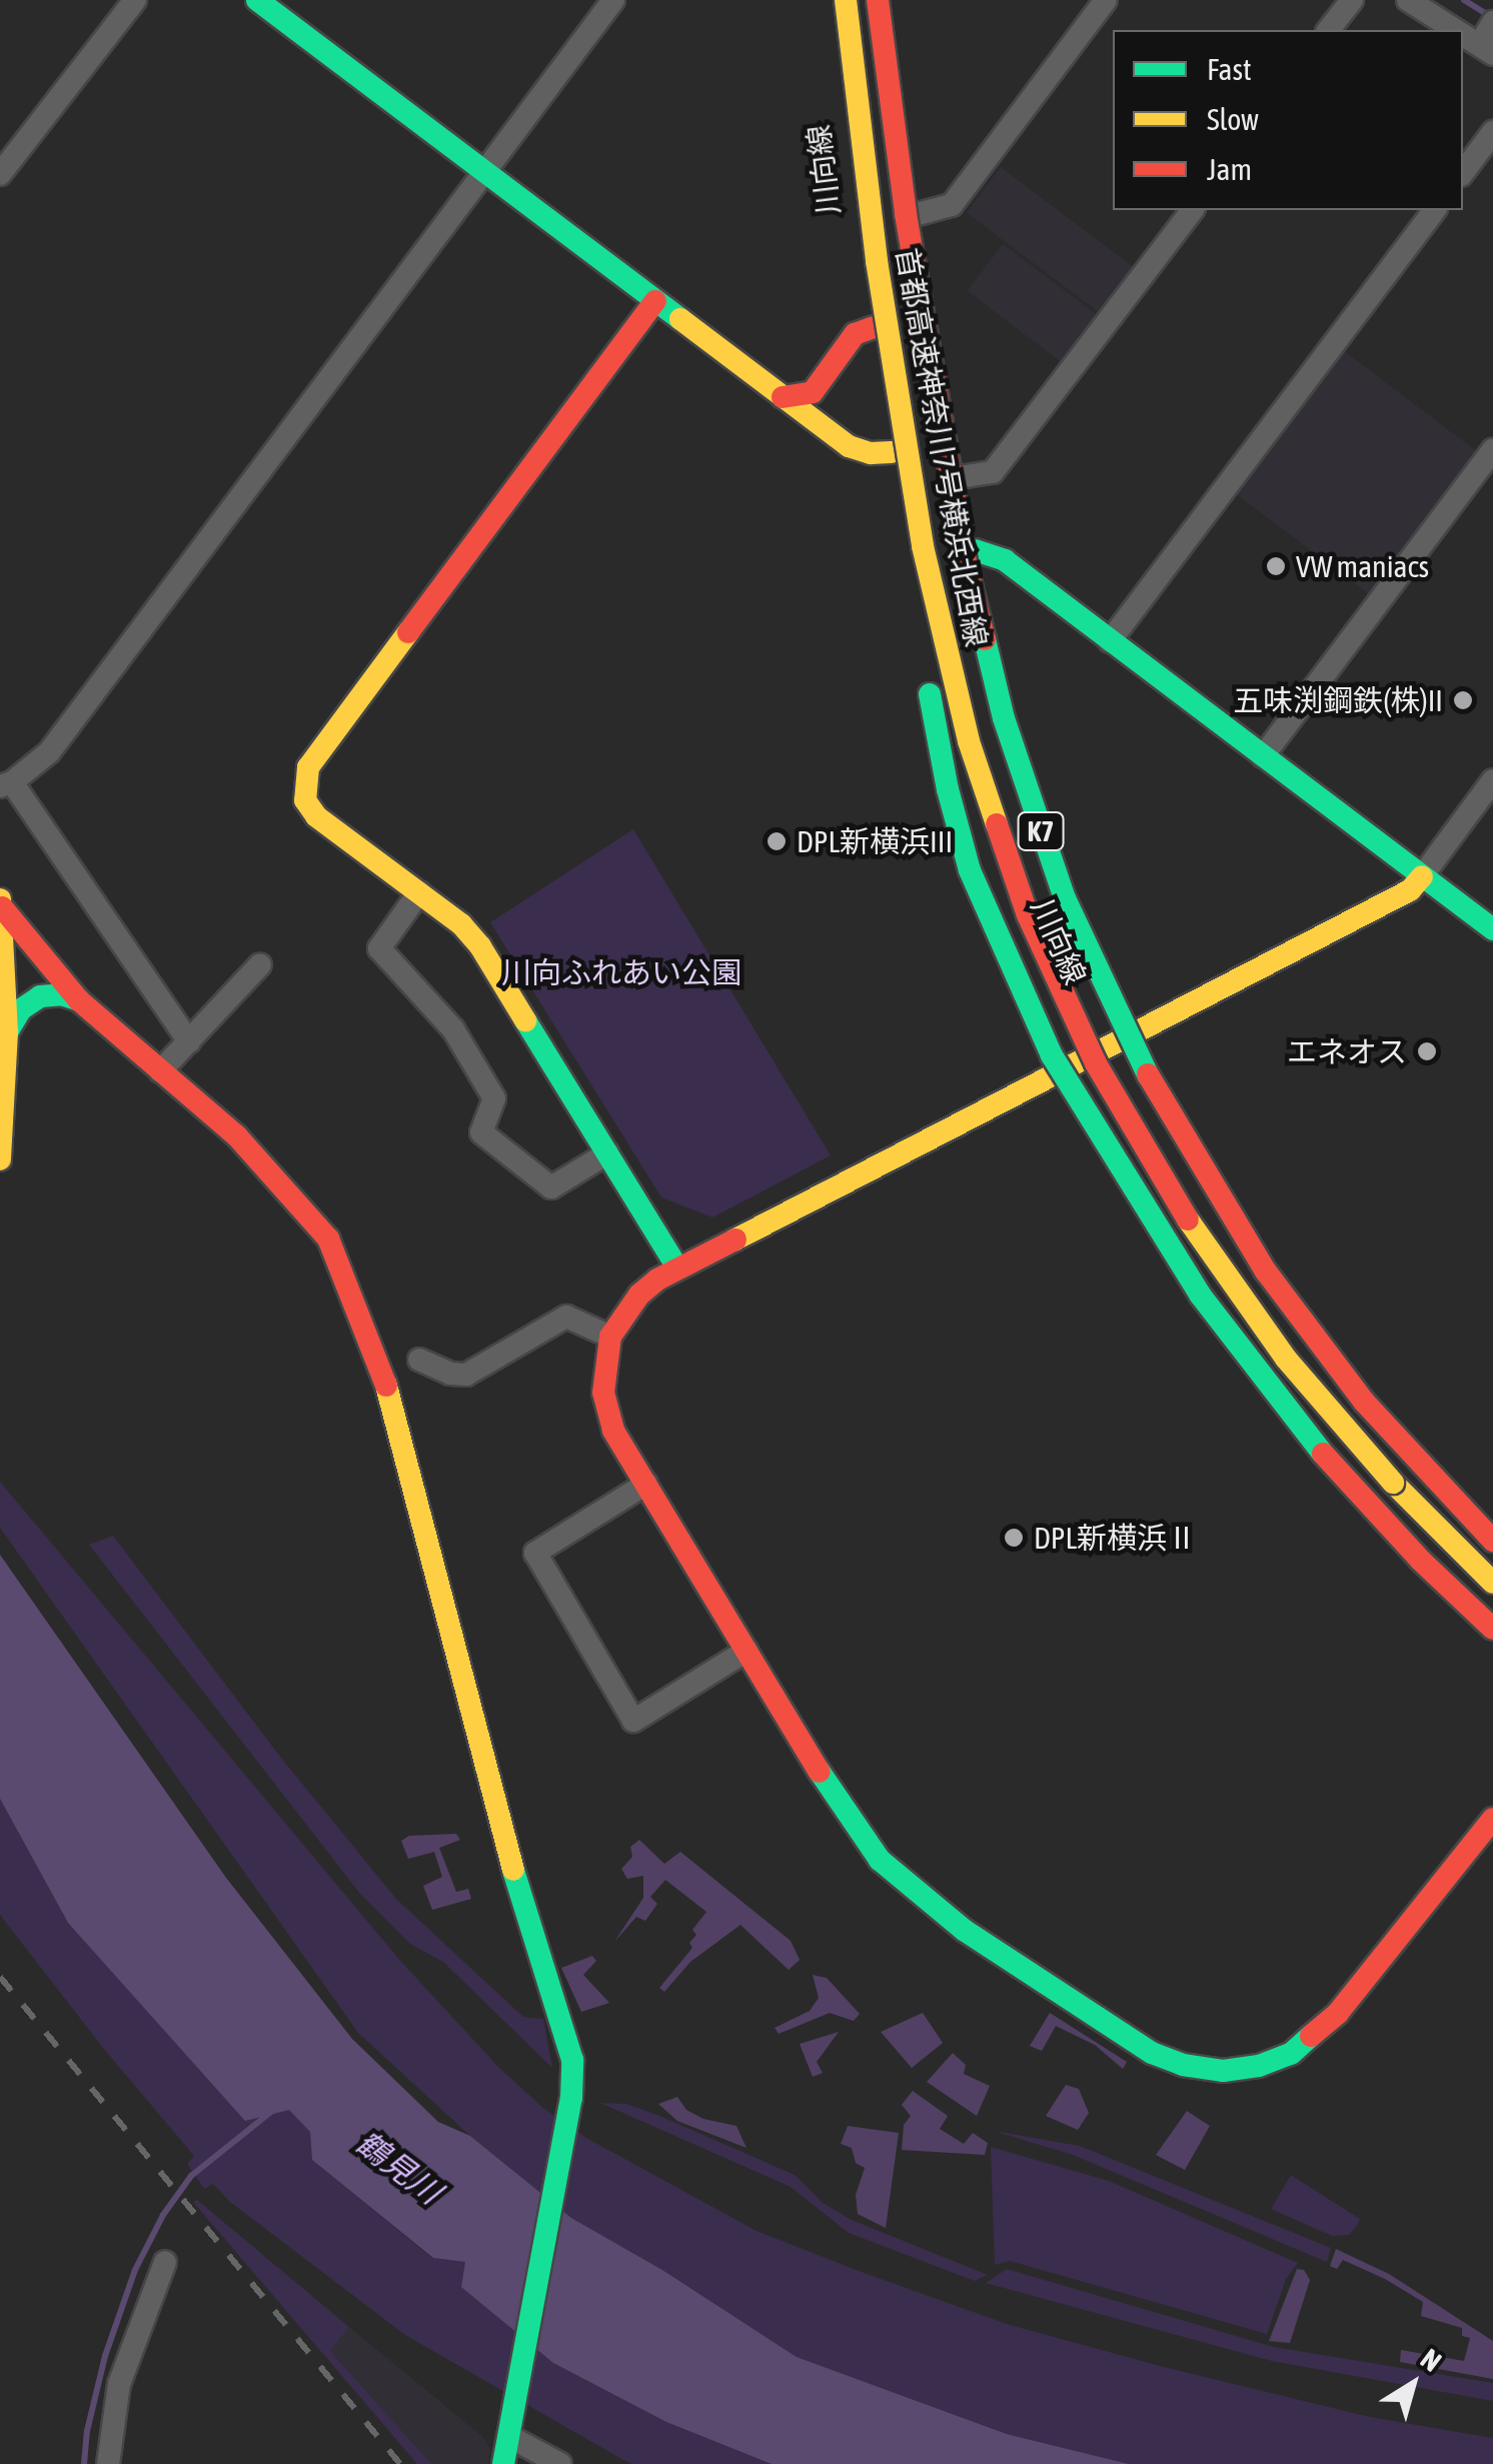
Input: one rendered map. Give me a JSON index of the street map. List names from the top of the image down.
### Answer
{
  "streets": {
    "main road": ["川向線", "首都高速神奈川7号横浜北西線", "K7"]
  },
  "water": ["鶴見川"],
  "parks": ["川向ふれあい公園"],
  "places": [
    "VW maniacs",
    "五味渕鋼鉄(株)II",
    "DPL新横浜III",
    "エネオス",
    "DPL新横浜Ⅱ"
  ],
  "legend": ["Fast", "Slow", "Jam"],
  "north": "top right"
}
